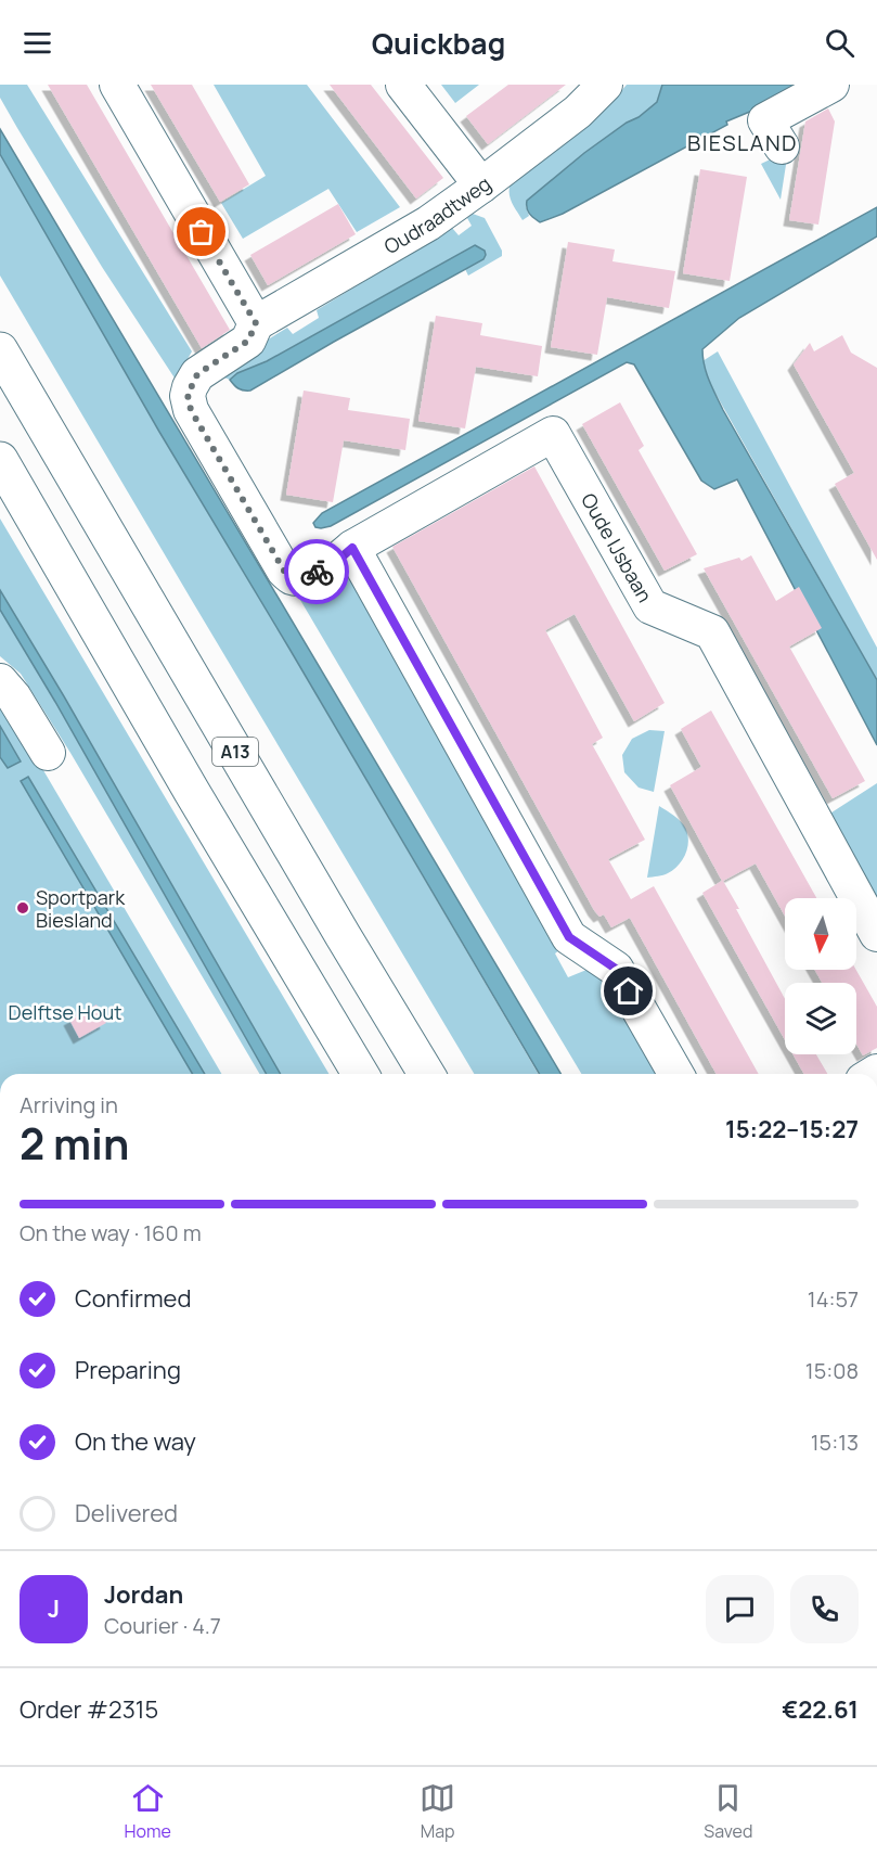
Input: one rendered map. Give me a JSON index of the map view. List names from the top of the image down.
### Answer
{
  "streets": {
    "highway": ["A13"],
    "street": ["Oudraadtweg", "Oude IJsbaan"]
  },
  "crossings": [
    ["Oudraadtweg", "Oude IJsbaan"]
  ],
  "districts": ["BIESLAND"],
  "parks": ["Delftse Hout"],
  "places": ["Sportpark Biesland"],
  "north": "bottom",
  "page": {
    "header": "Quickbag",
    "heading": ["2 min", "Arriving in", "15:22–15:27"],
    "panel": [
      "Jordan",
      "Courier · 4.7",
      "Order #2315",
      "€22.61"
    ],
    "bar": "On the way · 160 m",
    "list": [
      ["Confirmed", "14:57"],
      ["Preparing", "15:08"],
      ["On the way", "15:13"],
      "Delivered"
    ],
    "round": "J",
    "tabs": ["Home", "Map", "Saved"]
  }
}
